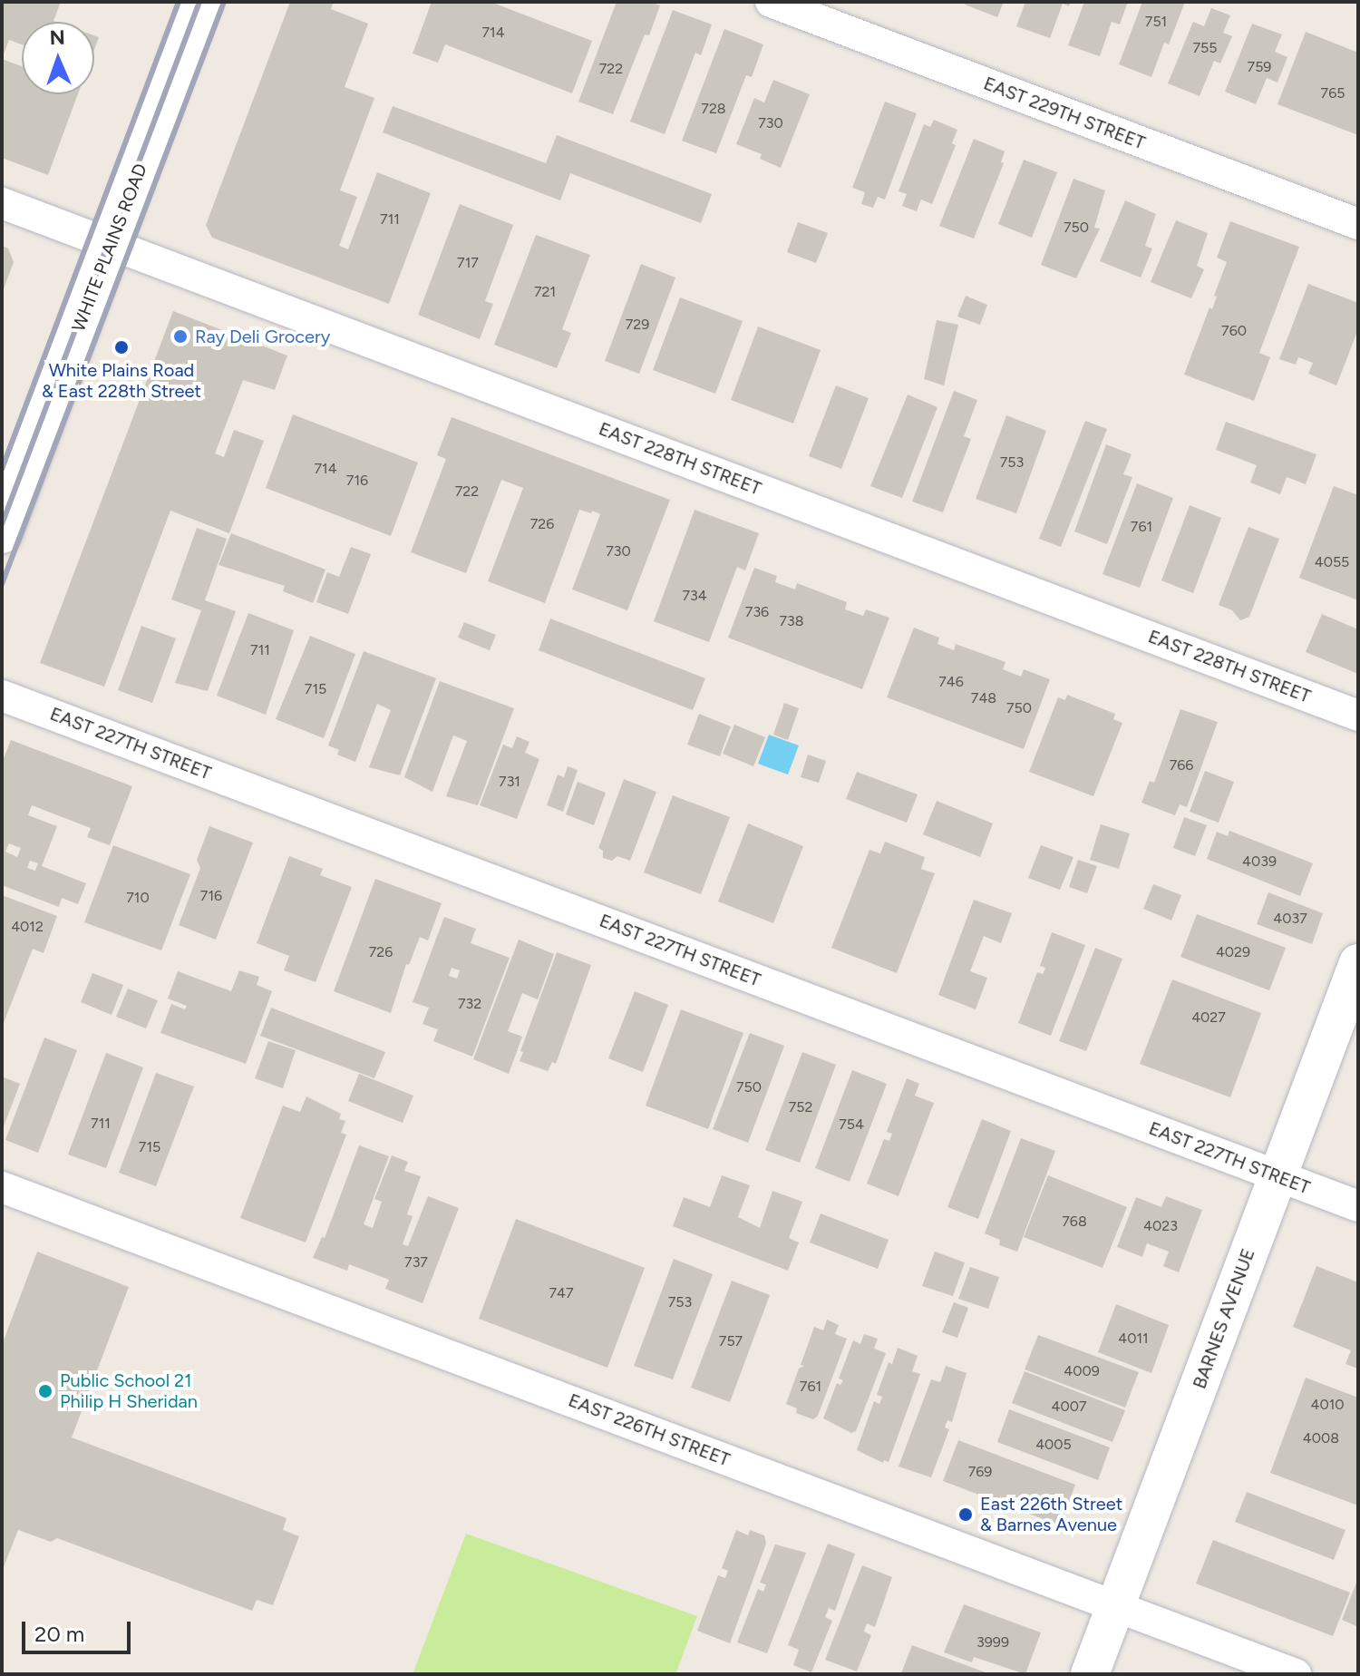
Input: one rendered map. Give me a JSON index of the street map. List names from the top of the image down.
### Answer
{
  "streets": {
    "main road": ["WHITE PLAINS ROAD"],
    "street": [
      "EAST 229TH STREET",
      "EAST 228TH STREET",
      "EAST 227TH STREET",
      "BARNES AVENUE",
      "EAST 226TH STREET"
    ]
  },
  "crossings": [
    ["WHITE PLAINS ROAD", "EAST 228TH STREET"],
    ["EAST 227TH STREET", "BARNES AVENUE"],
    ["BARNES AVENUE", "EAST 226TH STREET"]
  ],
  "places": [
    "Ray Deli Grocery",
    "White Plains Road & East 228th Street",
    "Public School 21 Philip H Sheridan",
    "East 226th Street & Barnes Avenue"
  ],
  "house_numbers": [
    "751",
    "714",
    "755",
    "759",
    "722",
    "765",
    "728",
    "730",
    "711",
    "750",
    "717",
    "721",
    "729",
    "760",
    "753",
    "714",
    "716",
    "722",
    "726",
    "761",
    "730",
    "4055",
    "734",
    "736",
    "738",
    "711",
    "746",
    "715",
    "748",
    "750",
    "766",
    "731",
    "4039",
    "716",
    "710",
    "4037",
    "4012",
    "726",
    "4029",
    "732",
    "4027",
    "750",
    "752",
    "711",
    "754",
    "715",
    "768",
    "4023",
    "737",
    "747",
    "753",
    "4011",
    "757",
    "4009",
    "761",
    "4010",
    "4007",
    "4008",
    "4005",
    "769",
    "3999"
  ],
  "scale_bar": "20 m",
  "north": "top"
}
